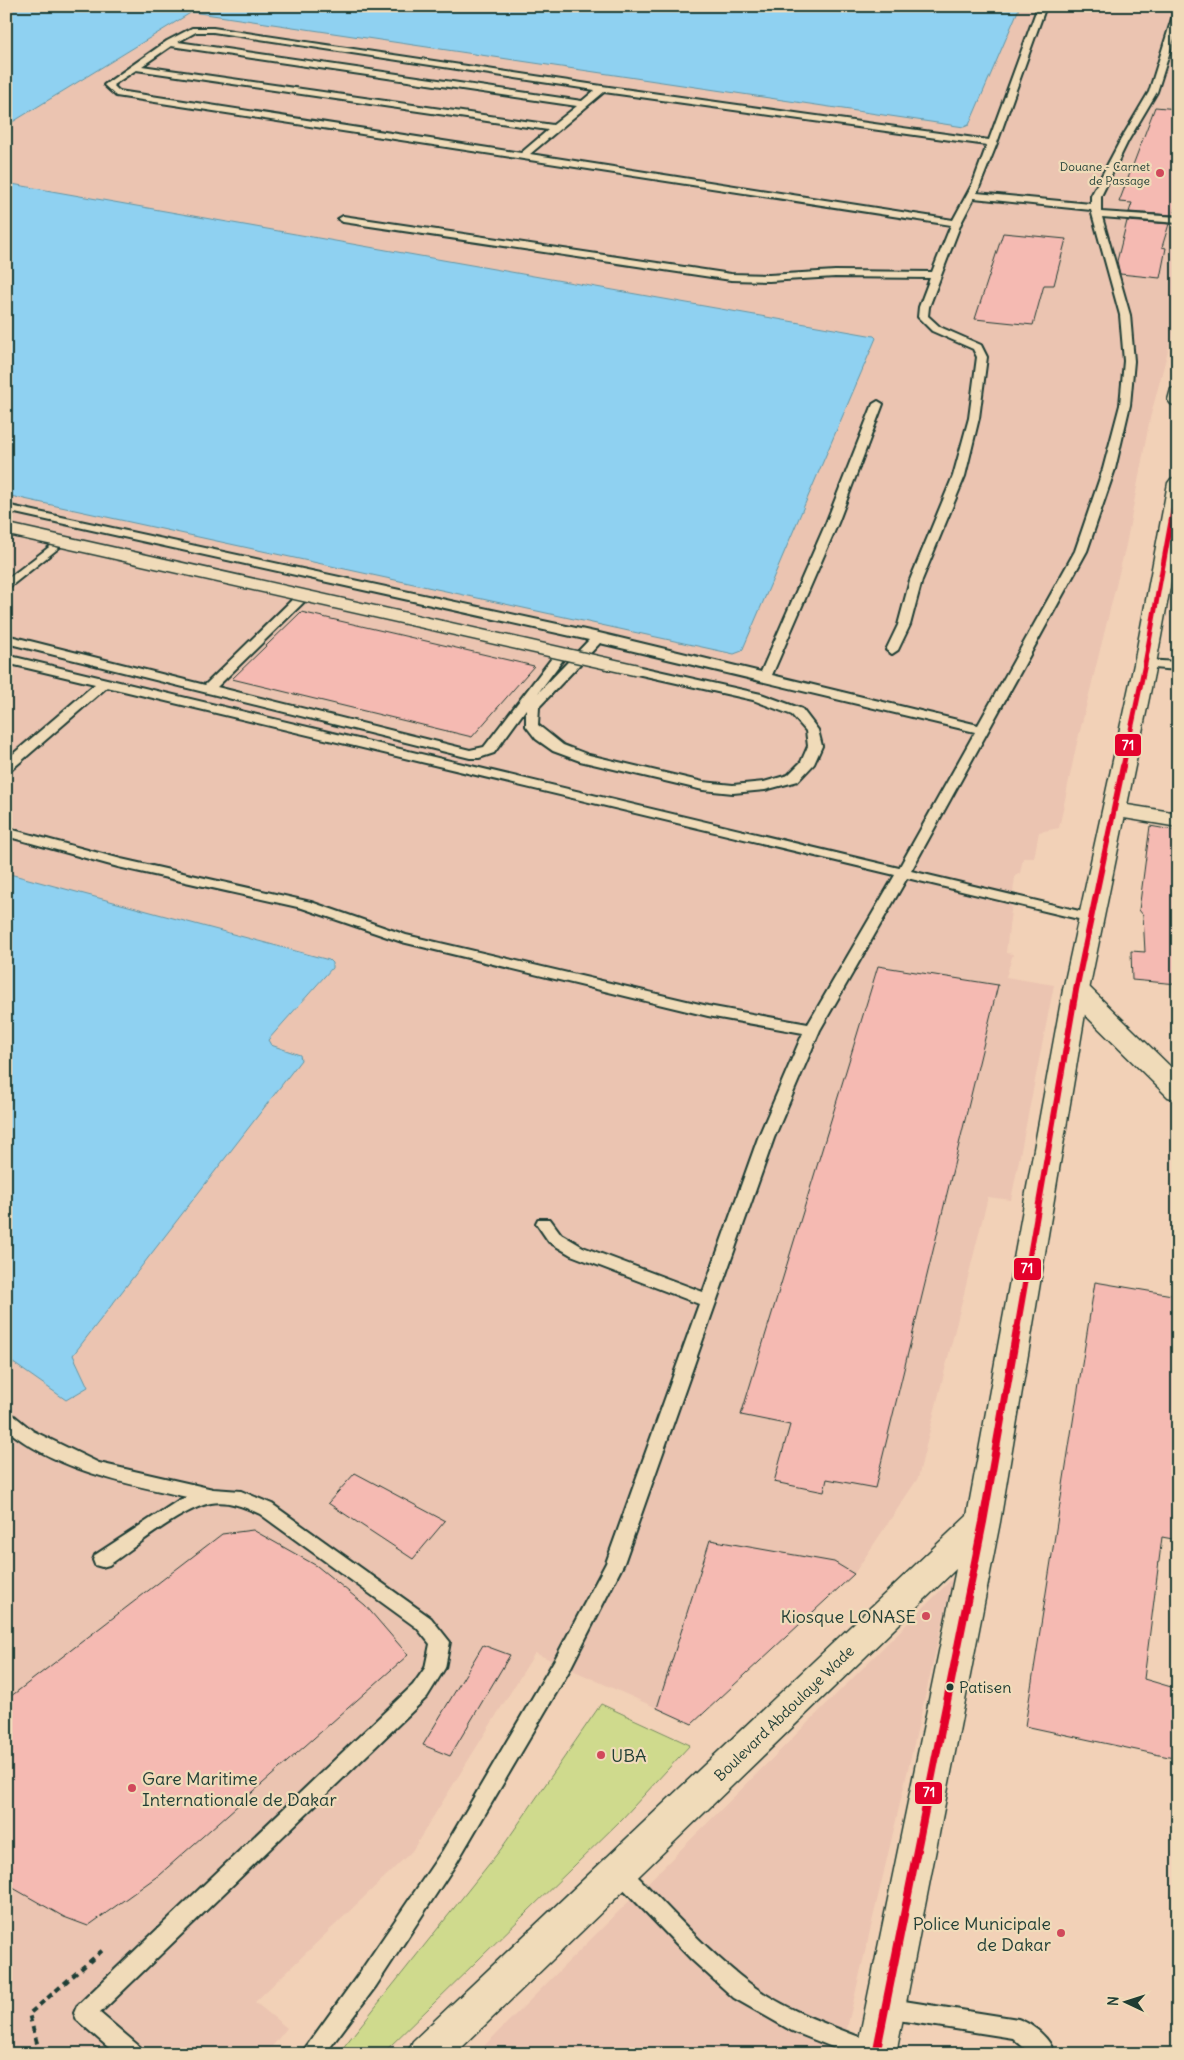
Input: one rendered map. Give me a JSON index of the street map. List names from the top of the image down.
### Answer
{
  "streets": {
    "street": ["Boulevard Abdoulaye Wade"]
  },
  "places": [
    "Douane - Carnet de Passage",
    "Kiosque LONASE",
    "Patisen",
    "UBA",
    "Gare Maritime Internationale de Dakar",
    "Police Municipale de Dakar"
  ],
  "lines": ["transit line 71"],
  "north": "left"
}
